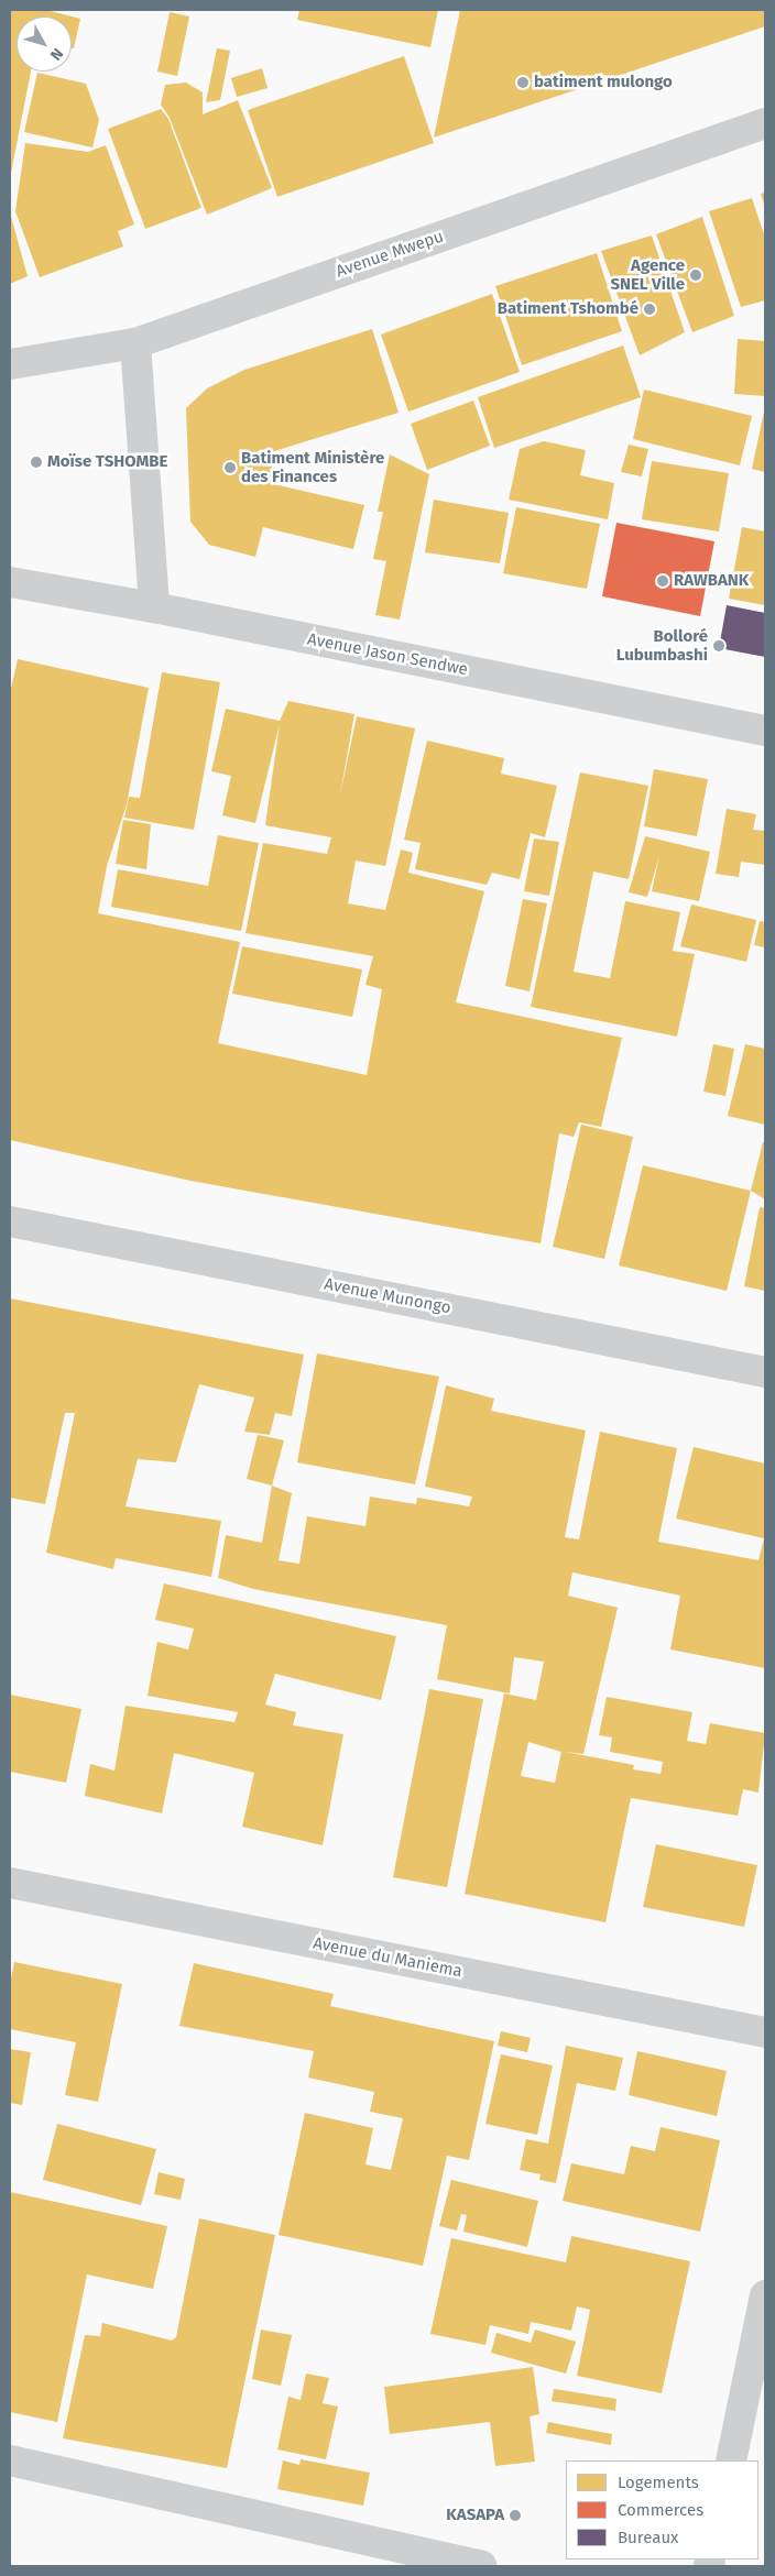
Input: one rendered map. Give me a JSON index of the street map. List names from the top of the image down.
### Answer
{
  "streets": {
    "street": [
      "Avenue Mwepu",
      "Avenue Jason Sendwe",
      "Avenue Munongo",
      "Avenue du Maniema"
    ]
  },
  "places": [
    "batiment mulongo",
    "Agence SNEL Ville",
    "Batiment Tshombé",
    "Moïse TSHOMBE",
    "Batiment Ministère des Finances",
    "RAWBANK",
    "Bolloré Lubumbashi",
    "KASAPA"
  ],
  "legend": ["Logements", "Commerces", "Bureaux"],
  "north": "bottom right"
}
